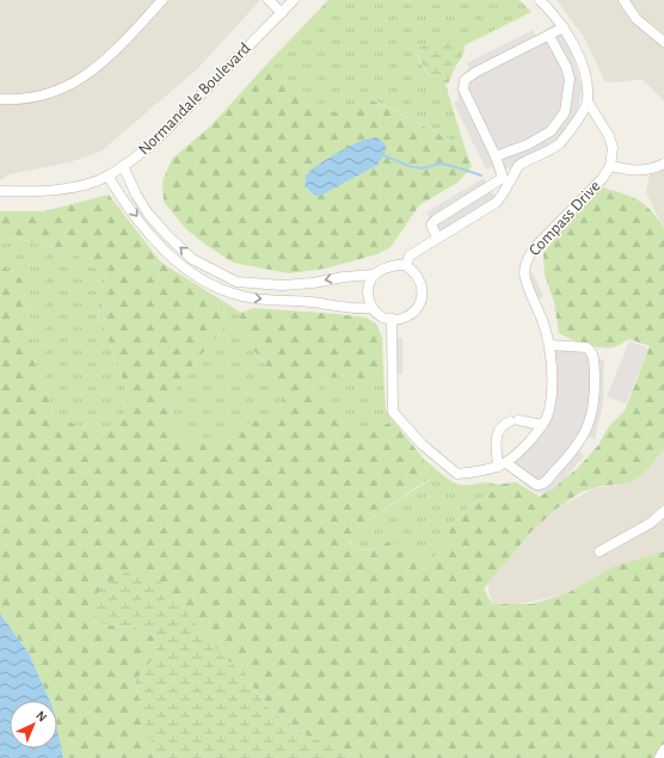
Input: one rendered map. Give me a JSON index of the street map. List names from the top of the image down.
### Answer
{
  "streets": {
    "street": ["Normandale Boulevard", "Compass Drive"]
  },
  "north": "top right"
}
